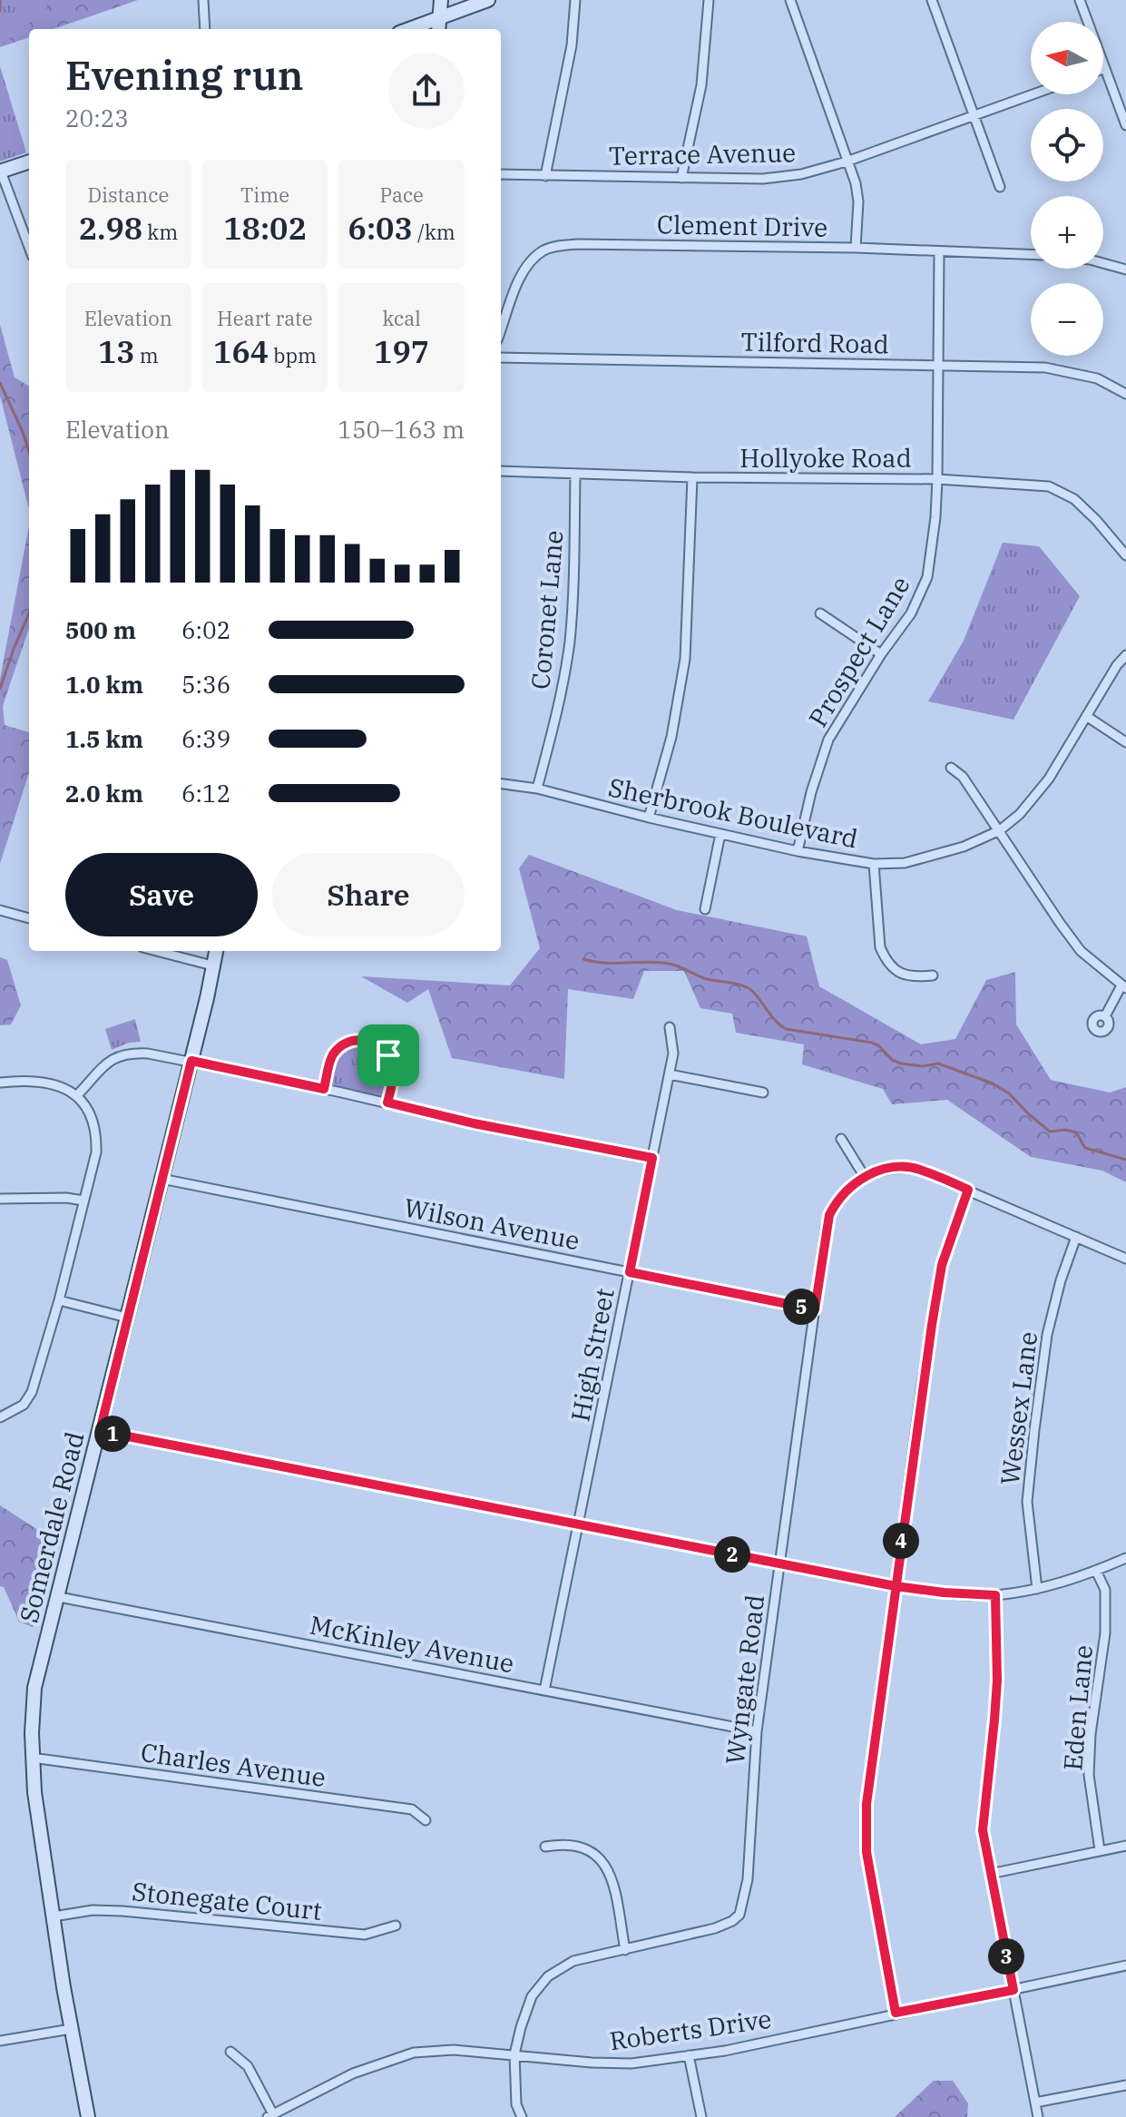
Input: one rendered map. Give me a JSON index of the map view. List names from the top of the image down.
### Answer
{
  "streets": {
    "main road": ["Somerdale Road"],
    "street": [
      "Terrace Avenue",
      "Clement Drive",
      "Tilford Road",
      "Hollyoke Road",
      "Coronet Lane",
      "Prospect Lane",
      "Sherbrook Boulevard",
      "Wilson Avenue",
      "High Street",
      "Wessex Lane",
      "McKinley Avenue",
      "Wyngate Road",
      "Eden Lane",
      "Charles Avenue",
      "Stonegate Court",
      "Roberts Drive"
    ]
  },
  "crossings": [
    ["Clement Drive", "Prospect Lane"],
    ["Tilford Road", "Prospect Lane"],
    ["Hollyoke Road", "Coronet Lane"],
    ["Hollyoke Road", "Prospect Lane"],
    ["Coronet Lane", "Sherbrook Boulevard"],
    ["Prospect Lane", "Sherbrook Boulevard"],
    ["Wilson Avenue", "High Street"],
    ["Wilson Avenue", "Somerdale Road"],
    ["Wilson Avenue", "Wyngate Road"],
    ["High Street", "McKinley Avenue"],
    ["Somerdale Road", "McKinley Avenue"],
    ["Somerdale Road", "Charles Avenue"],
    ["Somerdale Road", "Stonegate Court"],
    ["McKinley Avenue", "Wyngate Road"],
    ["Wyngate Road", "Roberts Drive"]
  ],
  "north": "left",
  "page": {
    "map_buttons": ["+", "−"],
    "heading": ["Evening run", "20:23"],
    "stats": [
      ["Distance", "2.98 km"],
      ["Time", "18:02"],
      ["Pace", "6:03 /km"],
      ["Elevation", "13 m"],
      ["Heart rate", "164 bpm"],
      ["kcal", "197"]
    ],
    "chart": ["Elevation", "150–163 m"],
    "list": [
      {
        "name": "500 m",
        "note": "6:02"
      },
      {
        "name": "1.0 km",
        "note": "5:36"
      },
      {
        "name": "1.5 km",
        "note": "6:39"
      },
      {
        "name": "2.0 km",
        "note": "6:12"
      }
    ],
    "buttons": ["Save", "Share"],
    "pins": [
      "5",
      "1",
      "4",
      "2",
      "3"
    ]
  }
}
